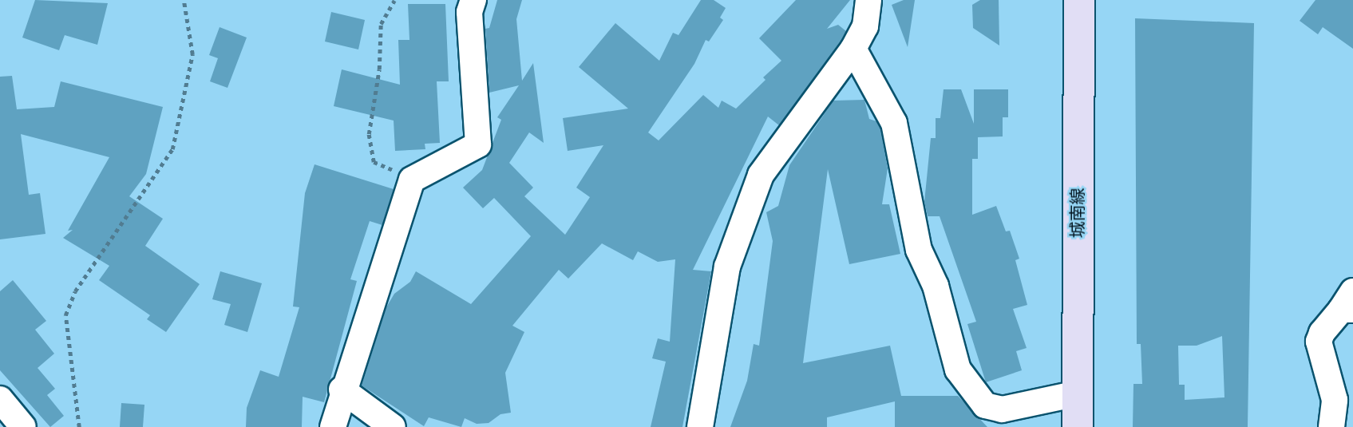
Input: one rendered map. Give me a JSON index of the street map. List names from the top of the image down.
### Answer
{
  "streets": {
    "street": ["城南線"]
  }
}
